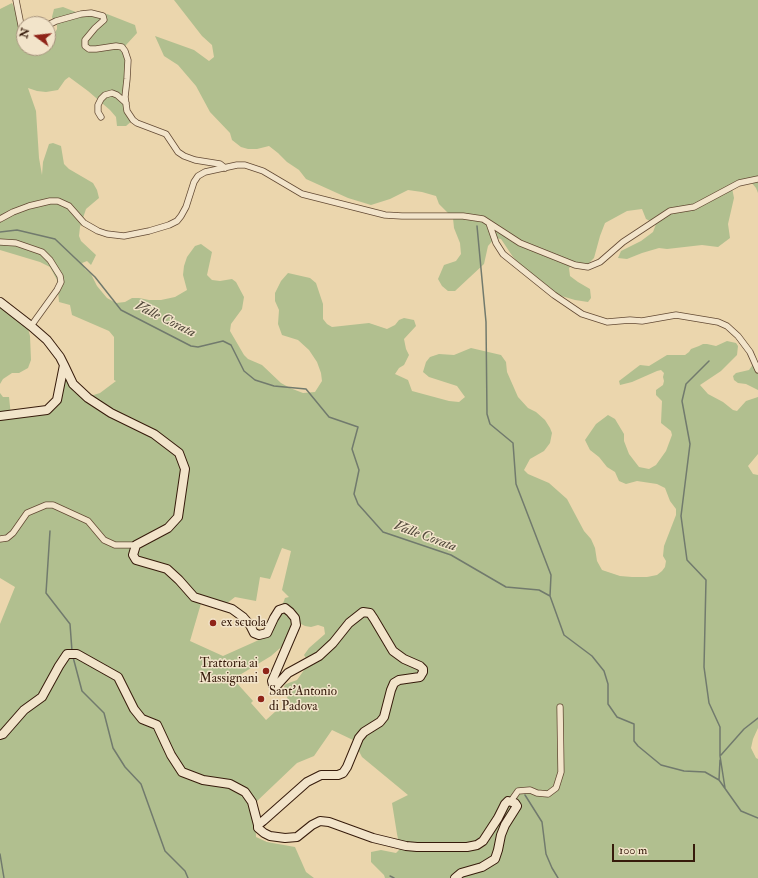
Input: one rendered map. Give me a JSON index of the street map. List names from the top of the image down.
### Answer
{
  "water": ["Valle Corata"],
  "places": ["ex scuola", "Trattoria ai Massignani", "Sant'Antonio di Padova"],
  "scale_bar": "100 m",
  "north": "left"
}
